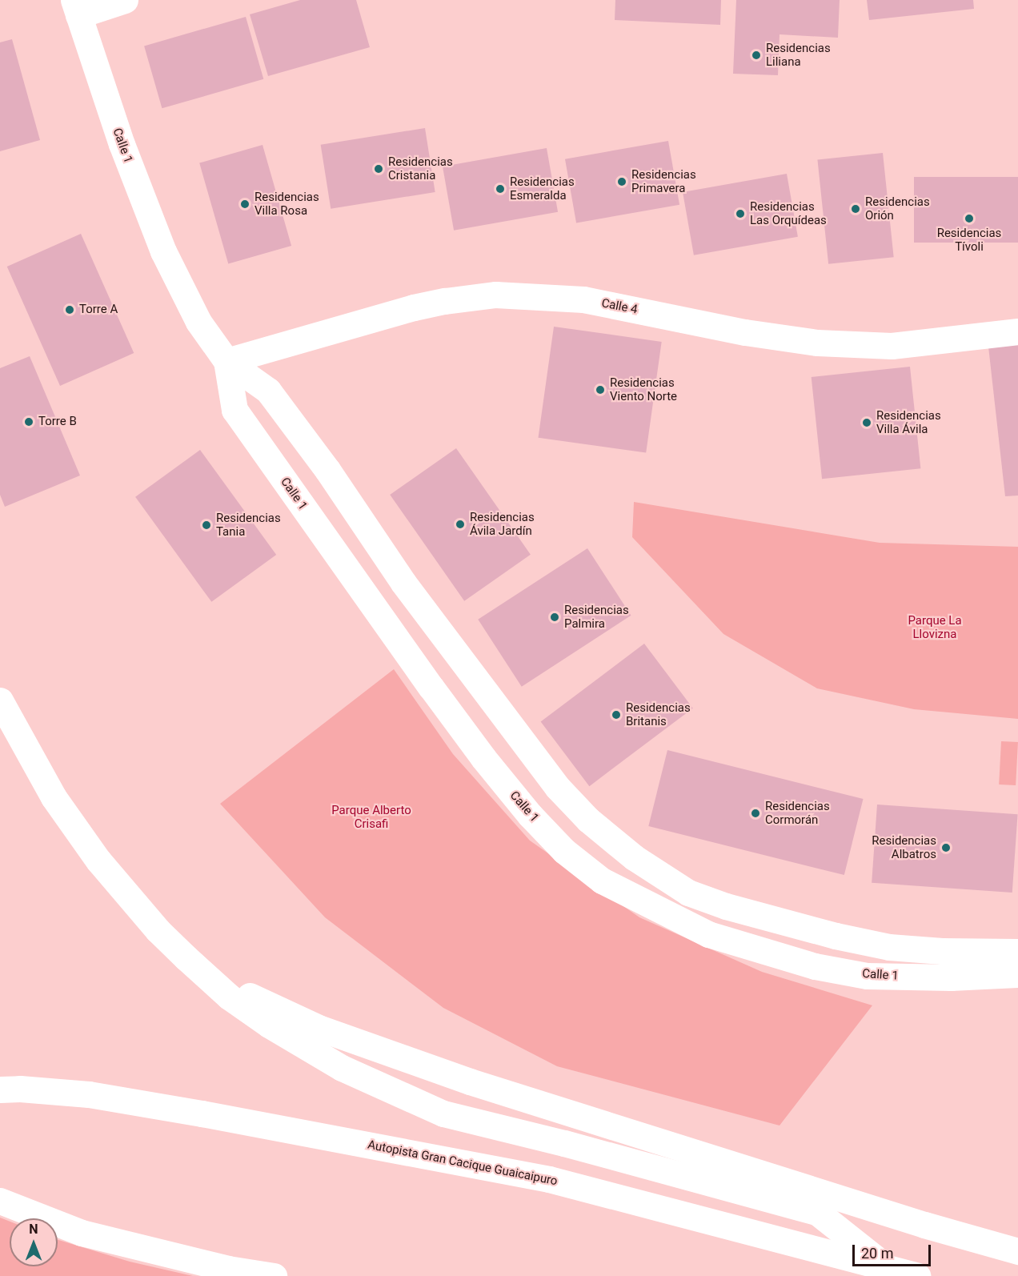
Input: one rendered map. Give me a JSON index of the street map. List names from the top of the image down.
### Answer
{
  "streets": {
    "main road": ["Calle 1", "Calle 4", "Autopista Gran Cacique Guaicaipuro"]
  },
  "crossings": [
    ["Calle 1", "Calle 4"]
  ],
  "parks": ["Parque La Llovizna", "Parque Alberto Crisafi"],
  "places": [
    "Residencias Liliana",
    "Residencias Cristania",
    "Residencias Primavera",
    "Residencias Esmeralda",
    "Residencias Villa Rosa",
    "Residencias Orión",
    "Residencias Las Orquídeas",
    "Residencias Tívoli",
    "Torre A",
    "Residencias Viento Norte",
    "Torre B",
    "Residencias Villa Ávila",
    "Residencias Ávila Jardín",
    "Residencias Tania",
    "Residencias Palmira",
    "Residencias Britanis",
    "Residencias Cormorán",
    "Residencias Albatros"
  ],
  "scale_bar": "20 m",
  "north": "top"
}
